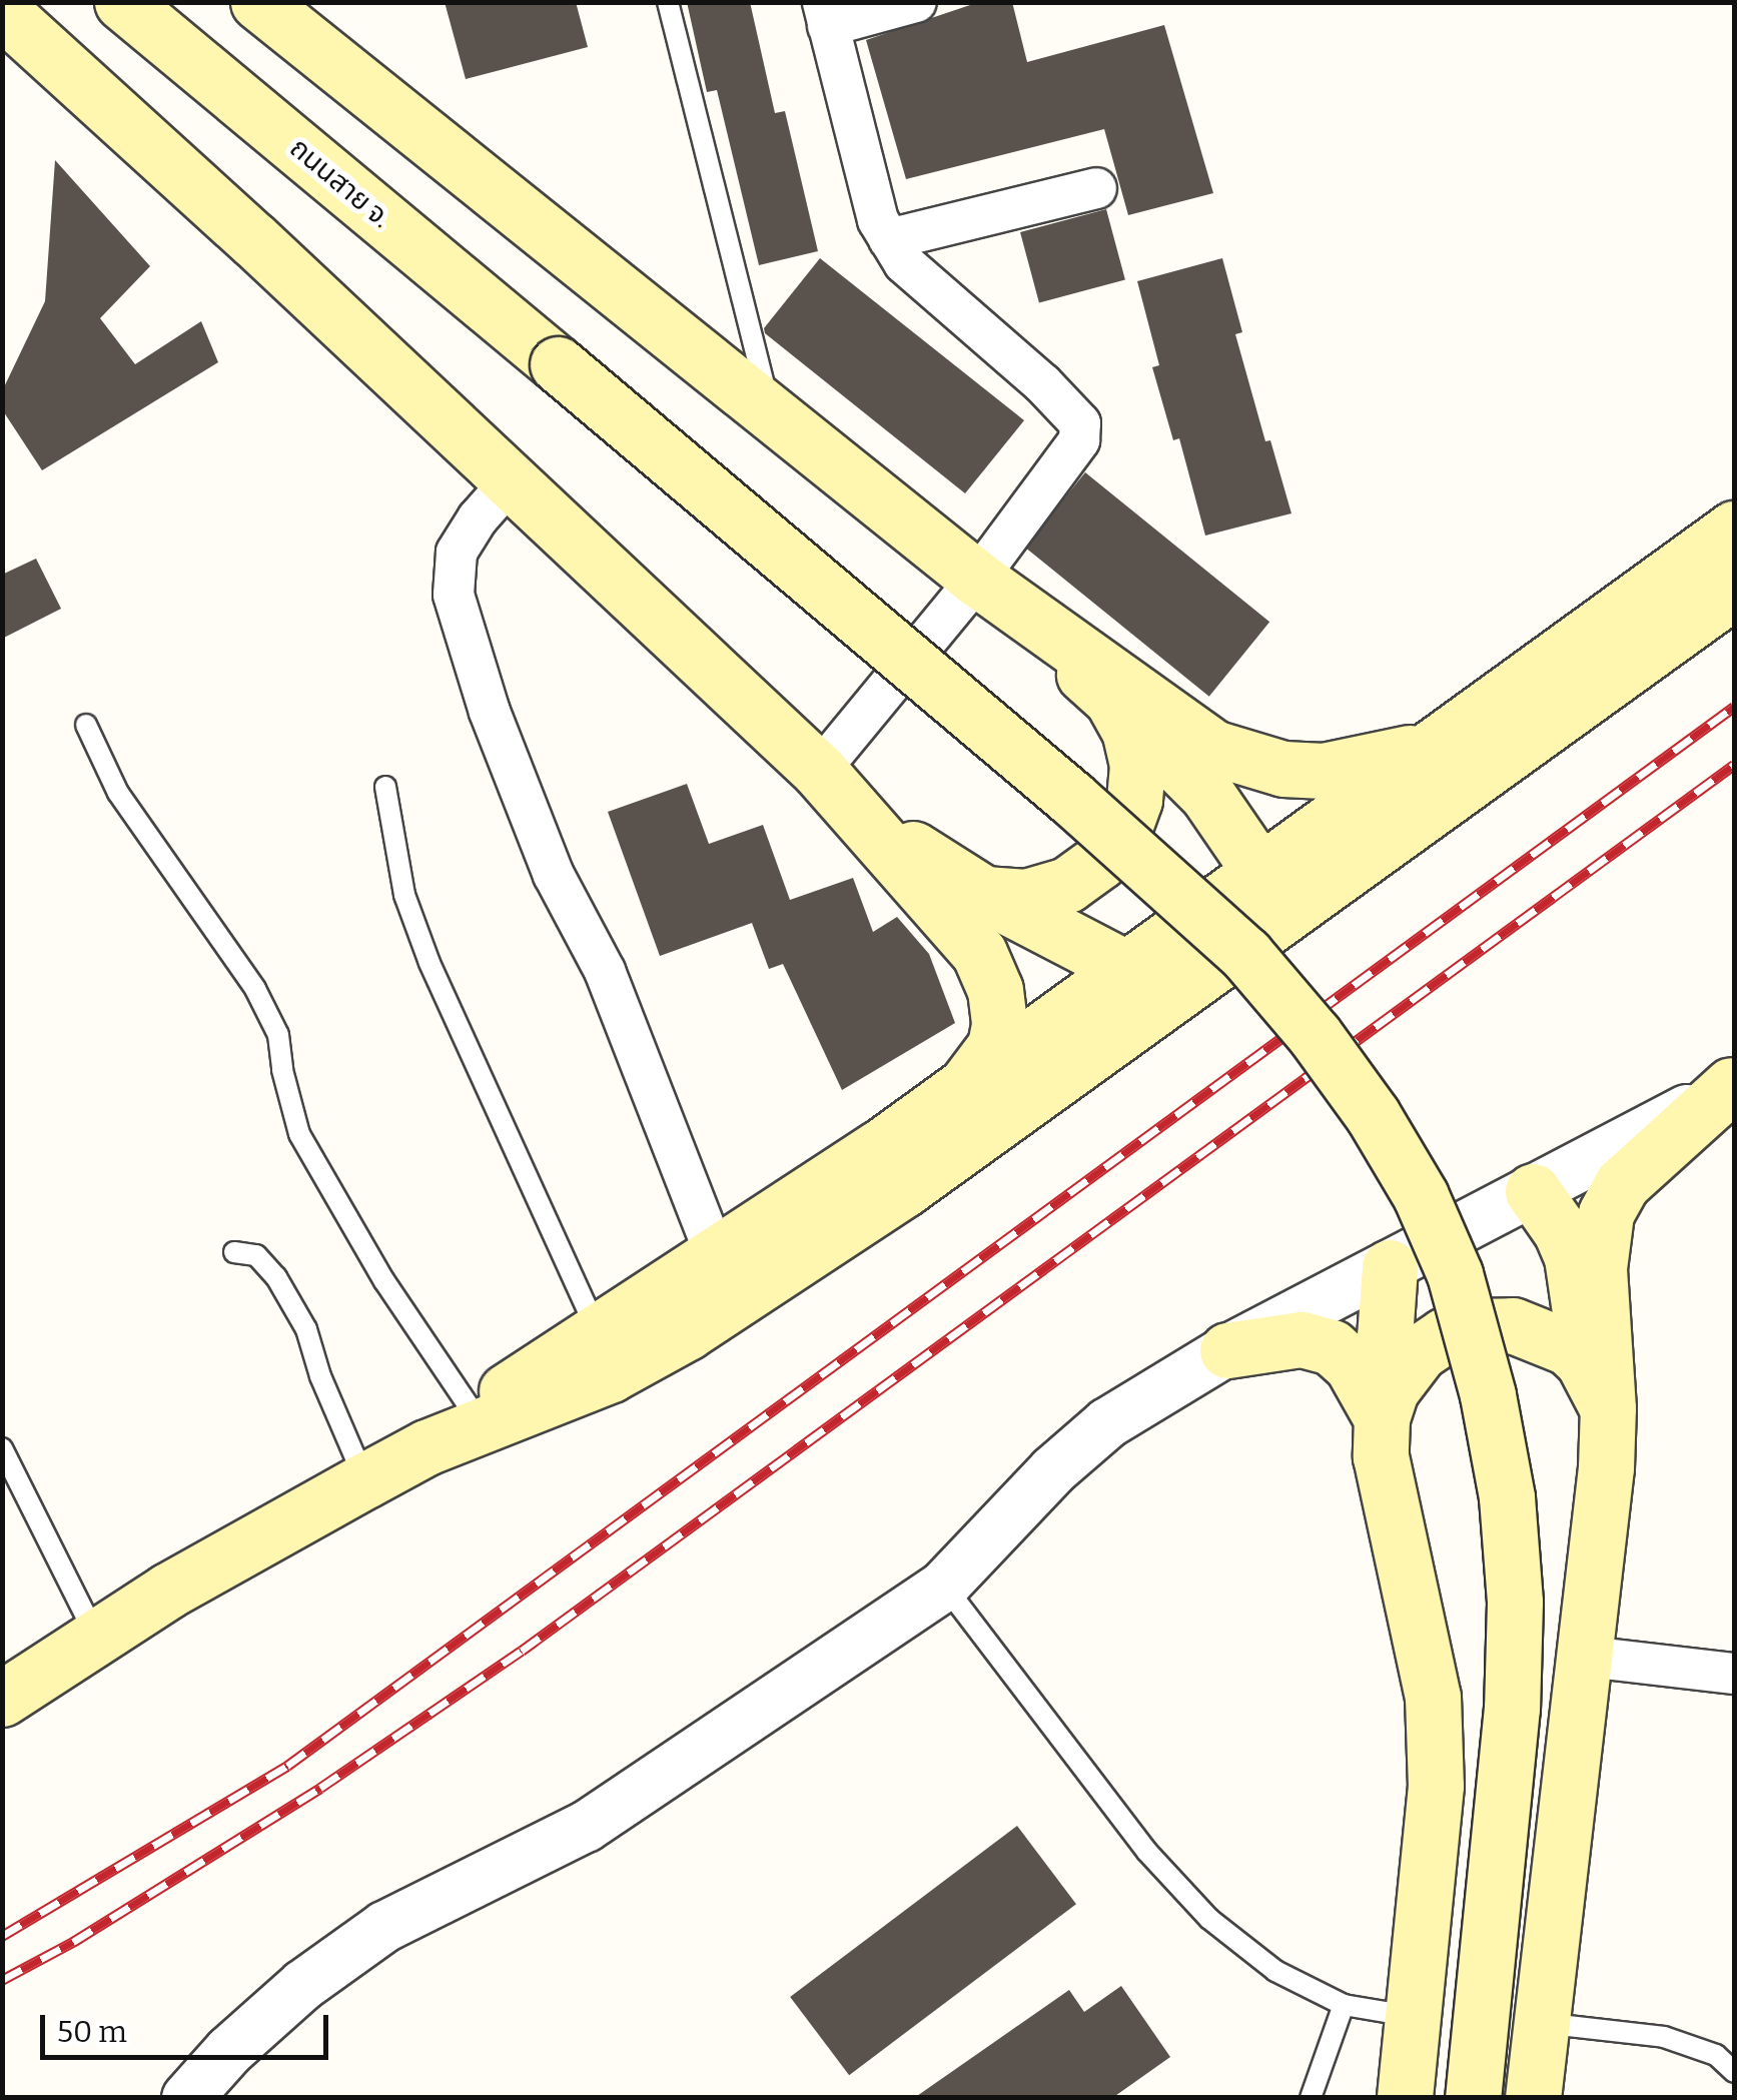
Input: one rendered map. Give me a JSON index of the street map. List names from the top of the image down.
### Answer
{
  "streets": {
    "main road": ["ถนนสาย จ."]
  },
  "scale_bar": "50 m"
}
